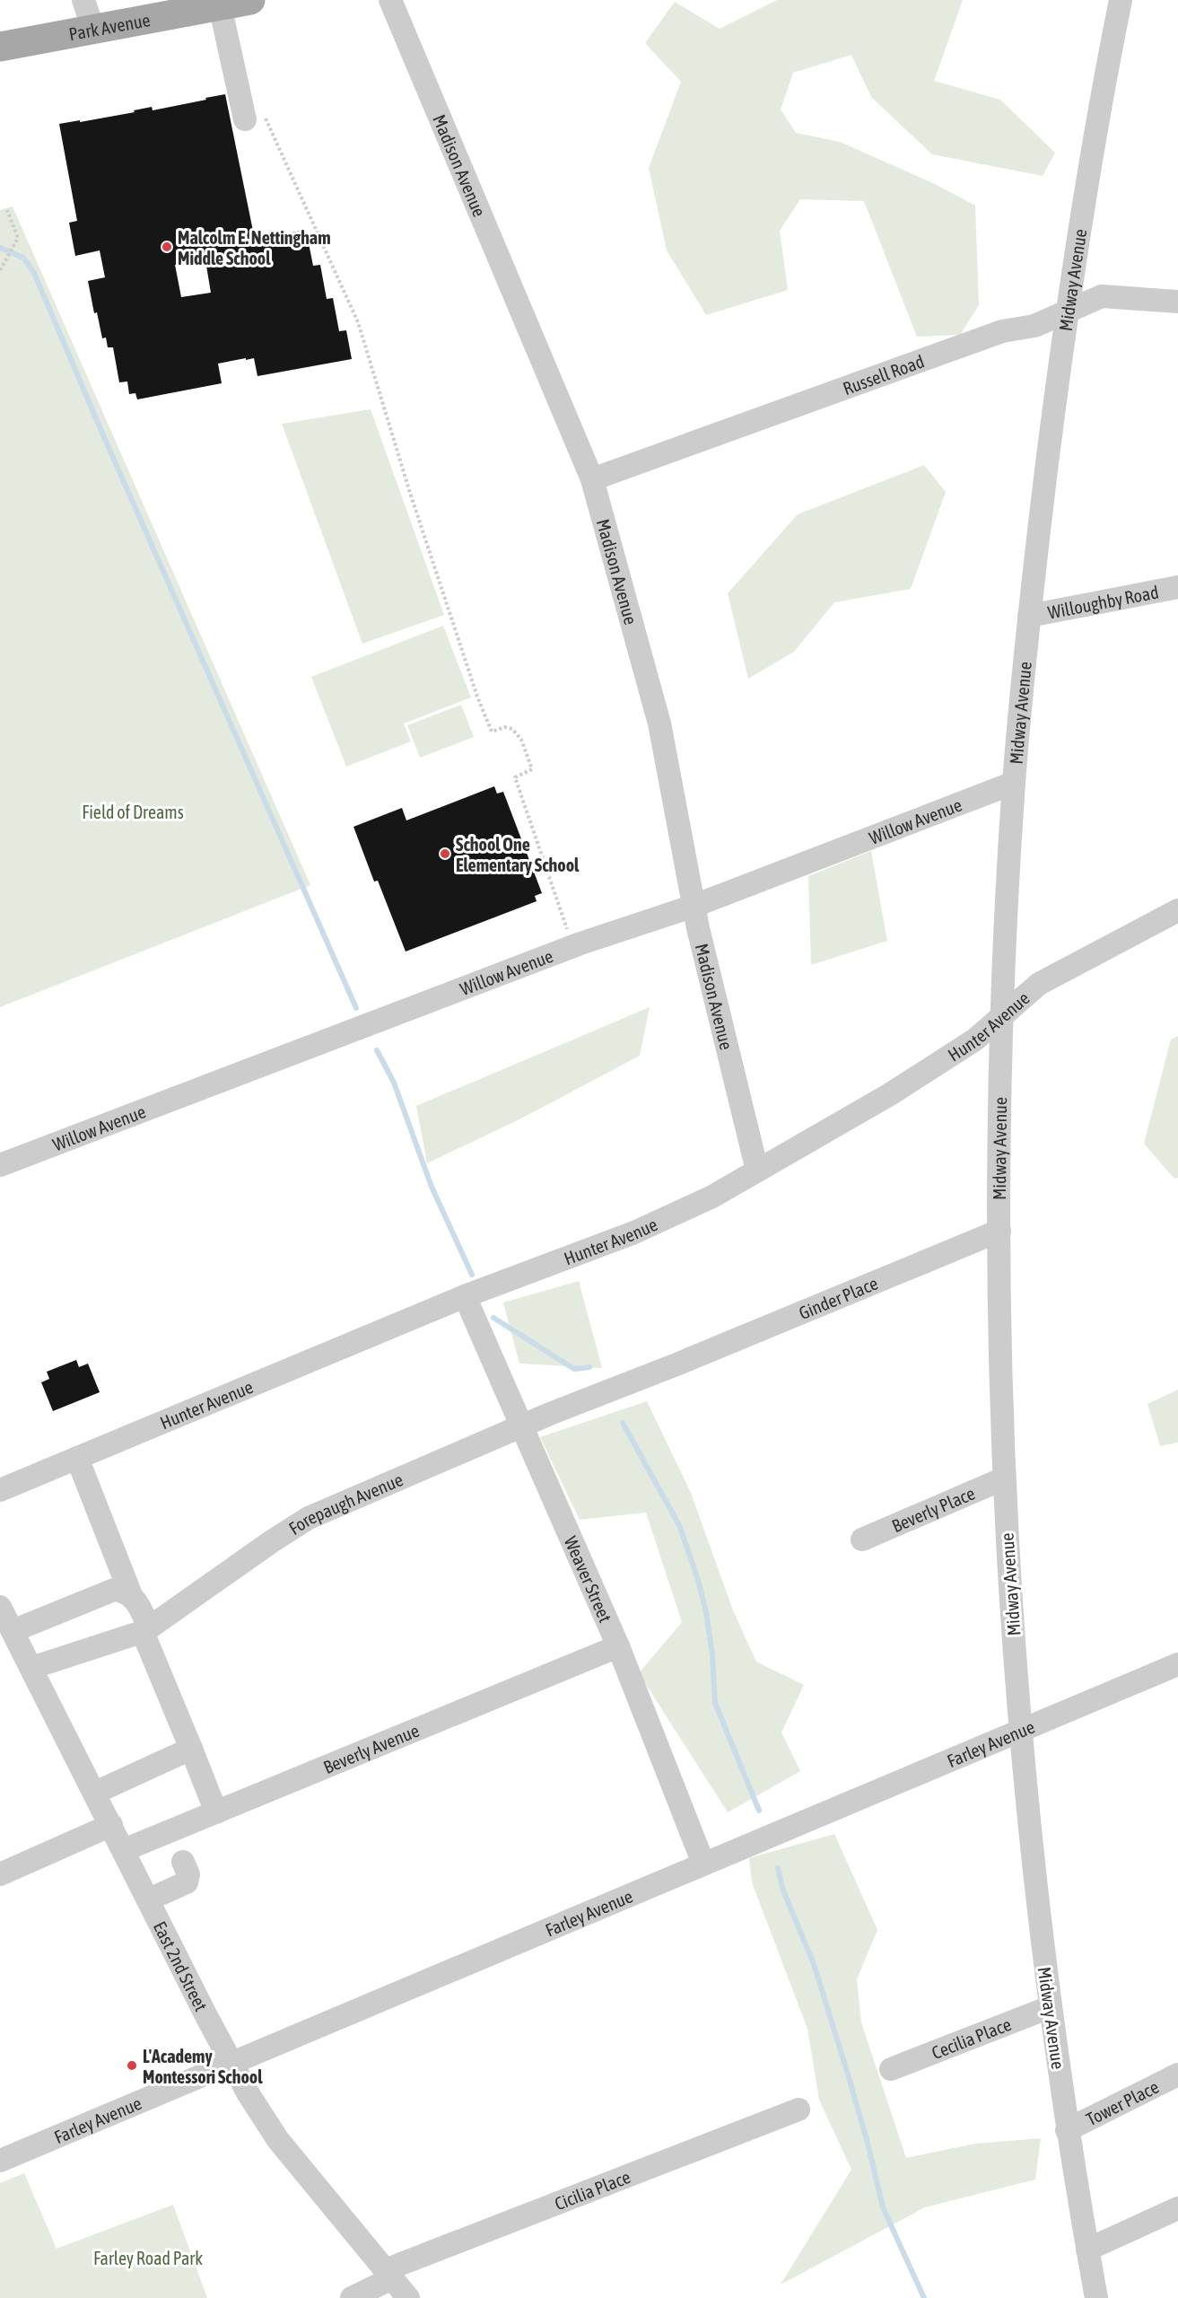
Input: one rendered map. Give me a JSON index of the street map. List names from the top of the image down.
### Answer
{
  "streets": {
    "main road": ["Park Avenue"],
    "street": [
      "Madison Avenue",
      "Midway Avenue",
      "Russell Road",
      "Willoughby Road",
      "Willow Avenue",
      "Hunter Avenue",
      "Ginder Place",
      "Forepaugh Avenue",
      "Beverly Place",
      "Weaver Street",
      "Farley Avenue",
      "Beverly Avenue",
      "East 2nd Street",
      "Cecilia Place",
      "Tower Place",
      "Cicilia Place"
    ]
  },
  "crossings": [
    ["Madison Avenue", "Russell Road"],
    ["Madison Avenue", "Willow Avenue"],
    ["Madison Avenue", "Hunter Avenue"],
    ["Midway Avenue", "Russell Road"],
    ["Midway Avenue", "Willoughby Road"],
    ["Midway Avenue", "Willow Avenue"],
    ["Midway Avenue", "Hunter Avenue"],
    ["Midway Avenue", "Ginder Place"],
    ["Midway Avenue", "Beverly Place"],
    ["Midway Avenue", "Farley Avenue"],
    ["Midway Avenue", "Cecilia Place"],
    ["Midway Avenue", "Tower Place"],
    ["Hunter Avenue", "Weaver Street"],
    ["Ginder Place", "Forepaugh Avenue"],
    ["Forepaugh Avenue", "Weaver Street"],
    ["Forepaugh Avenue", "East 2nd Street"],
    ["Weaver Street", "Farley Avenue"],
    ["Weaver Street", "Beverly Avenue"],
    ["Farley Avenue", "East 2nd Street"],
    ["Beverly Avenue", "East 2nd Street"],
    ["East 2nd Street", "Cicilia Place"]
  ],
  "parks": ["Field of Dreams", "Farley Road Park"],
  "places": ["Malcolm E. Nettingham Middle School", "School One Elementary School", "L'Academy Montessori School"]
}
